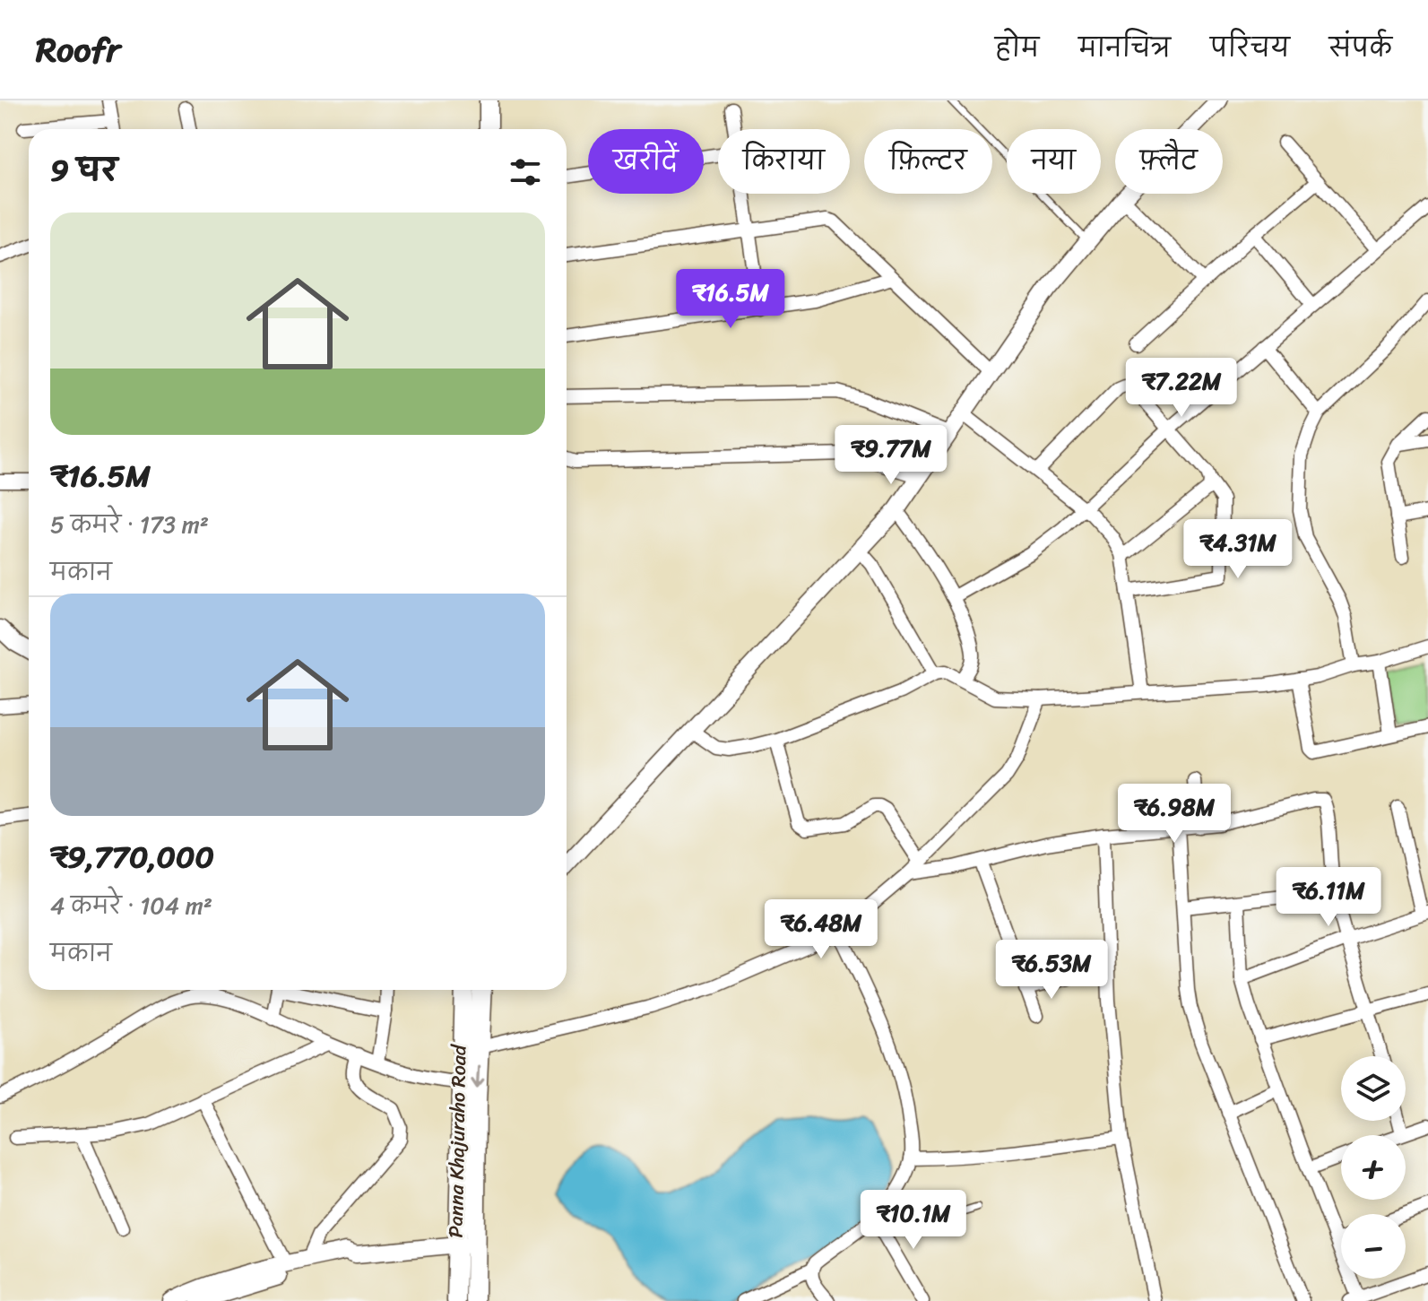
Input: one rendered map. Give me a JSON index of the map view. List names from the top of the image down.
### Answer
{
  "streets": {
    "main road": ["Panna Khajuraho Road"]
  },
  "page": {
    "header": "Roofr",
    "nav": [
      "होम",
      "मानचित्र",
      "परिचय",
      "संपर्क"
    ],
    "chip": [
      "खरीदें",
      "किराया",
      "फ़िल्टर",
      "नया",
      "फ़्लैट"
    ],
    "heading": "9 घर",
    "list": [
      {
        "name": "₹16.5M",
        "note": "5 कमरे · 173 m² · मकान"
      },
      {
        "name": "₹9,770,000",
        "note": "4 कमरे · 104 m² · मकान"
      }
    ],
    "price": [
      "₹16.5M",
      "₹7.22M",
      "₹9.77M",
      "₹4.31M",
      "₹6.98M",
      "₹6.11M",
      "₹6.48M",
      "₹6.53M",
      "₹10.1M"
    ],
    "map_buttons": ["+", "−"]
  }
}
